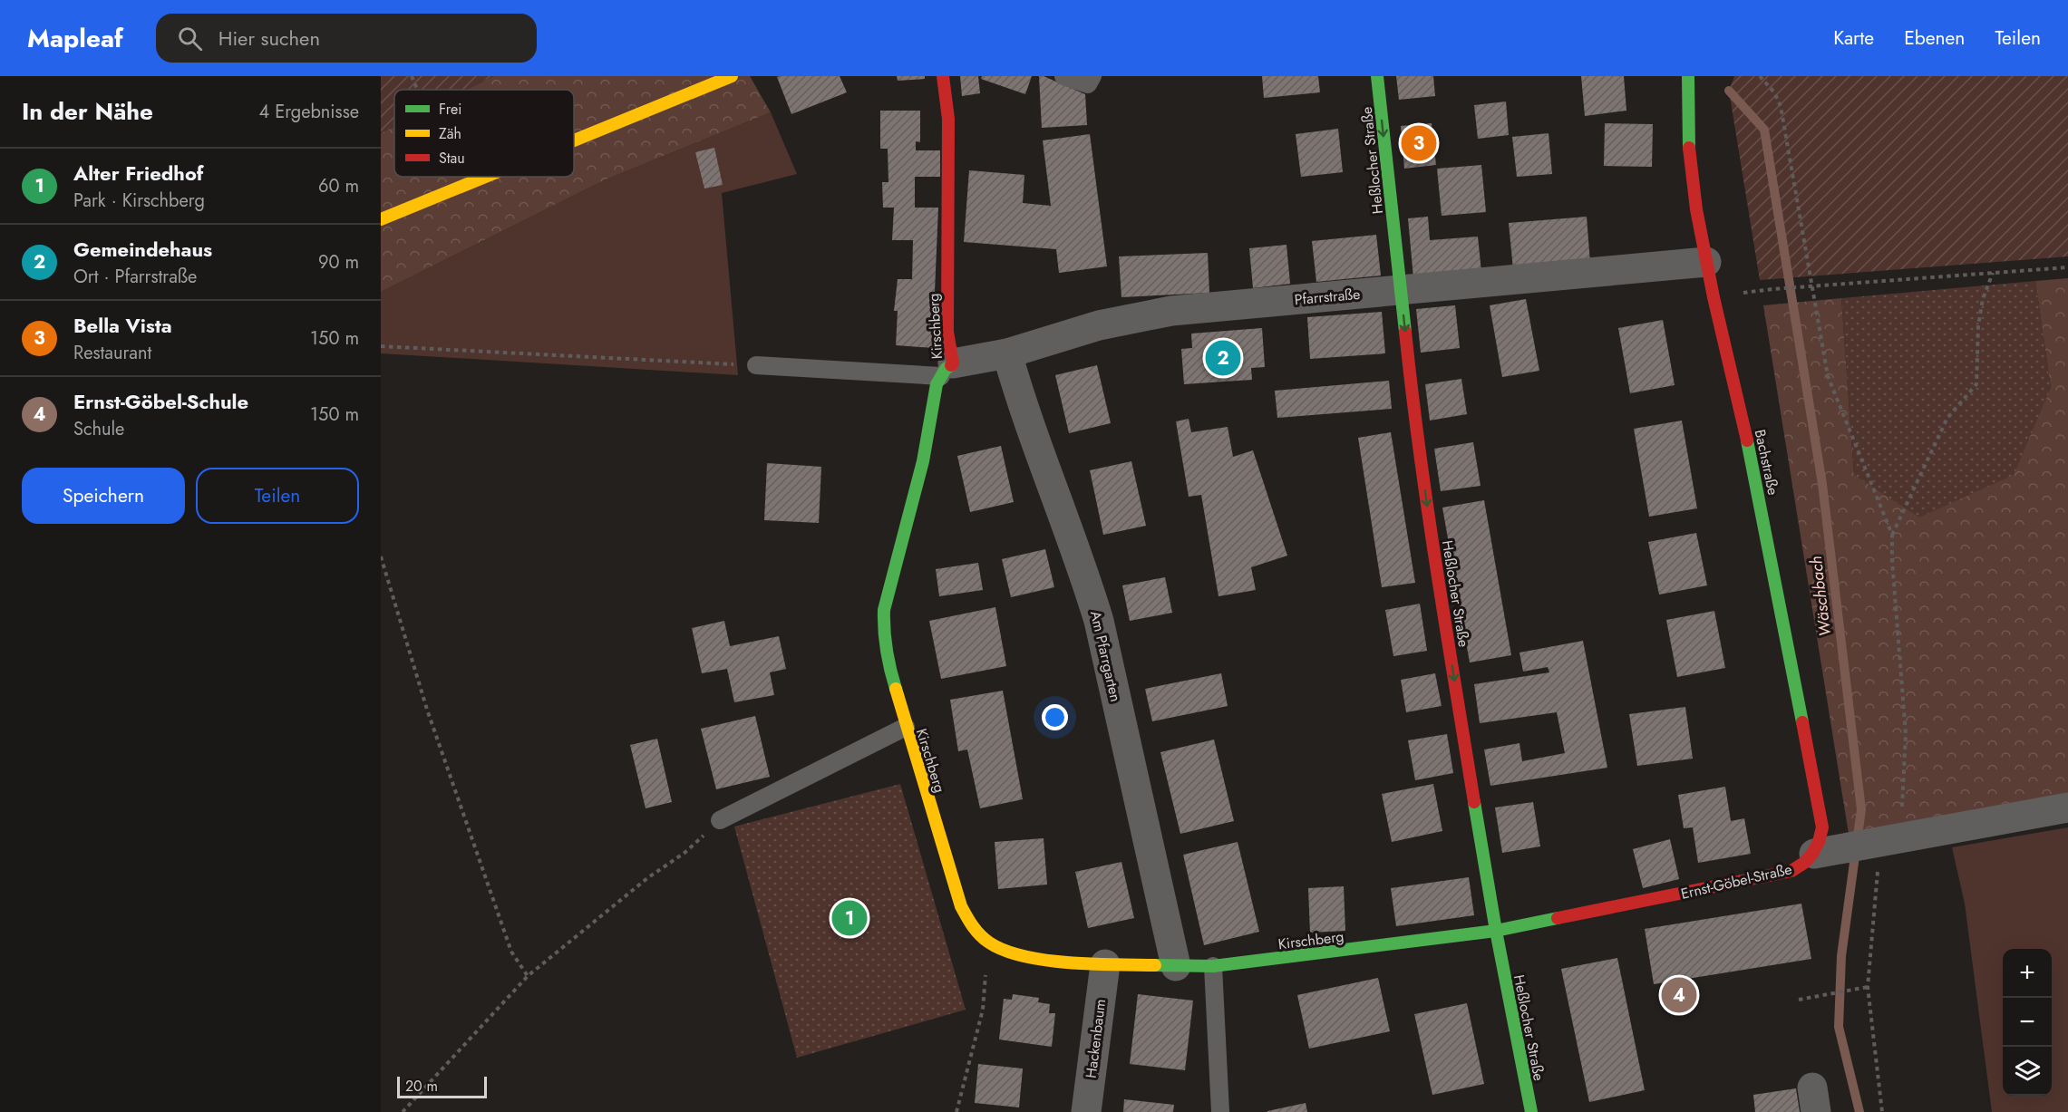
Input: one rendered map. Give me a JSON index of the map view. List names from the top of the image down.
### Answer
{
  "streets": {
    "street": [
      "Heßlocher Straße",
      "Pfarrstraße",
      "Kirschberg",
      "Bachstraße",
      "Am Pfarrgarten",
      "Ernst-Göbel-Straße",
      "Hackenbaum"
    ]
  },
  "crossings": [
    ["Heßlocher Straße", "Pfarrstraße"],
    ["Heßlocher Straße", "Kirschberg"],
    ["Heßlocher Straße", "Ernst-Göbel-Straße"],
    ["Pfarrstraße", "Kirschberg"],
    ["Pfarrstraße", "Bachstraße"],
    ["Pfarrstraße", "Am Pfarrgarten"],
    ["Kirschberg", "Am Pfarrgarten"],
    ["Kirschberg", "Ernst-Göbel-Straße"],
    ["Kirschberg", "Hackenbaum"],
    ["Bachstraße", "Ernst-Göbel-Straße"]
  ],
  "one_way": ["Heßlocher Straße"],
  "water": ["Wäschbach"],
  "legend": ["Frei", "Zäh", "Stau"],
  "scale_bar": "20 m",
  "page": {
    "header": "Mapleaf",
    "search": "Hier suchen",
    "nav": ["Karte", "Ebenen", "Teilen"],
    "heading": ["In der Nähe", "4 Ergebnisse"],
    "pins": [
      "3",
      "2",
      "1",
      "4"
    ],
    "list": [
      {
        "mark": "1",
        "name": "Alter Friedhof",
        "note": "Park · Kirschberg",
        "value": "60 m"
      },
      {
        "mark": "2",
        "name": "Gemeindehaus",
        "note": "Ort · Pfarrstraße",
        "value": "90 m"
      },
      {
        "mark": "3",
        "name": "Bella Vista",
        "note": "Restaurant",
        "value": "150 m"
      },
      {
        "mark": "4",
        "name": "Ernst-Göbel-Schule",
        "note": "Schule",
        "value": "150 m"
      }
    ],
    "buttons": ["Speichern", "Teilen"],
    "map_buttons": ["+", "−"],
    "scale": "20 m"
  }
}
